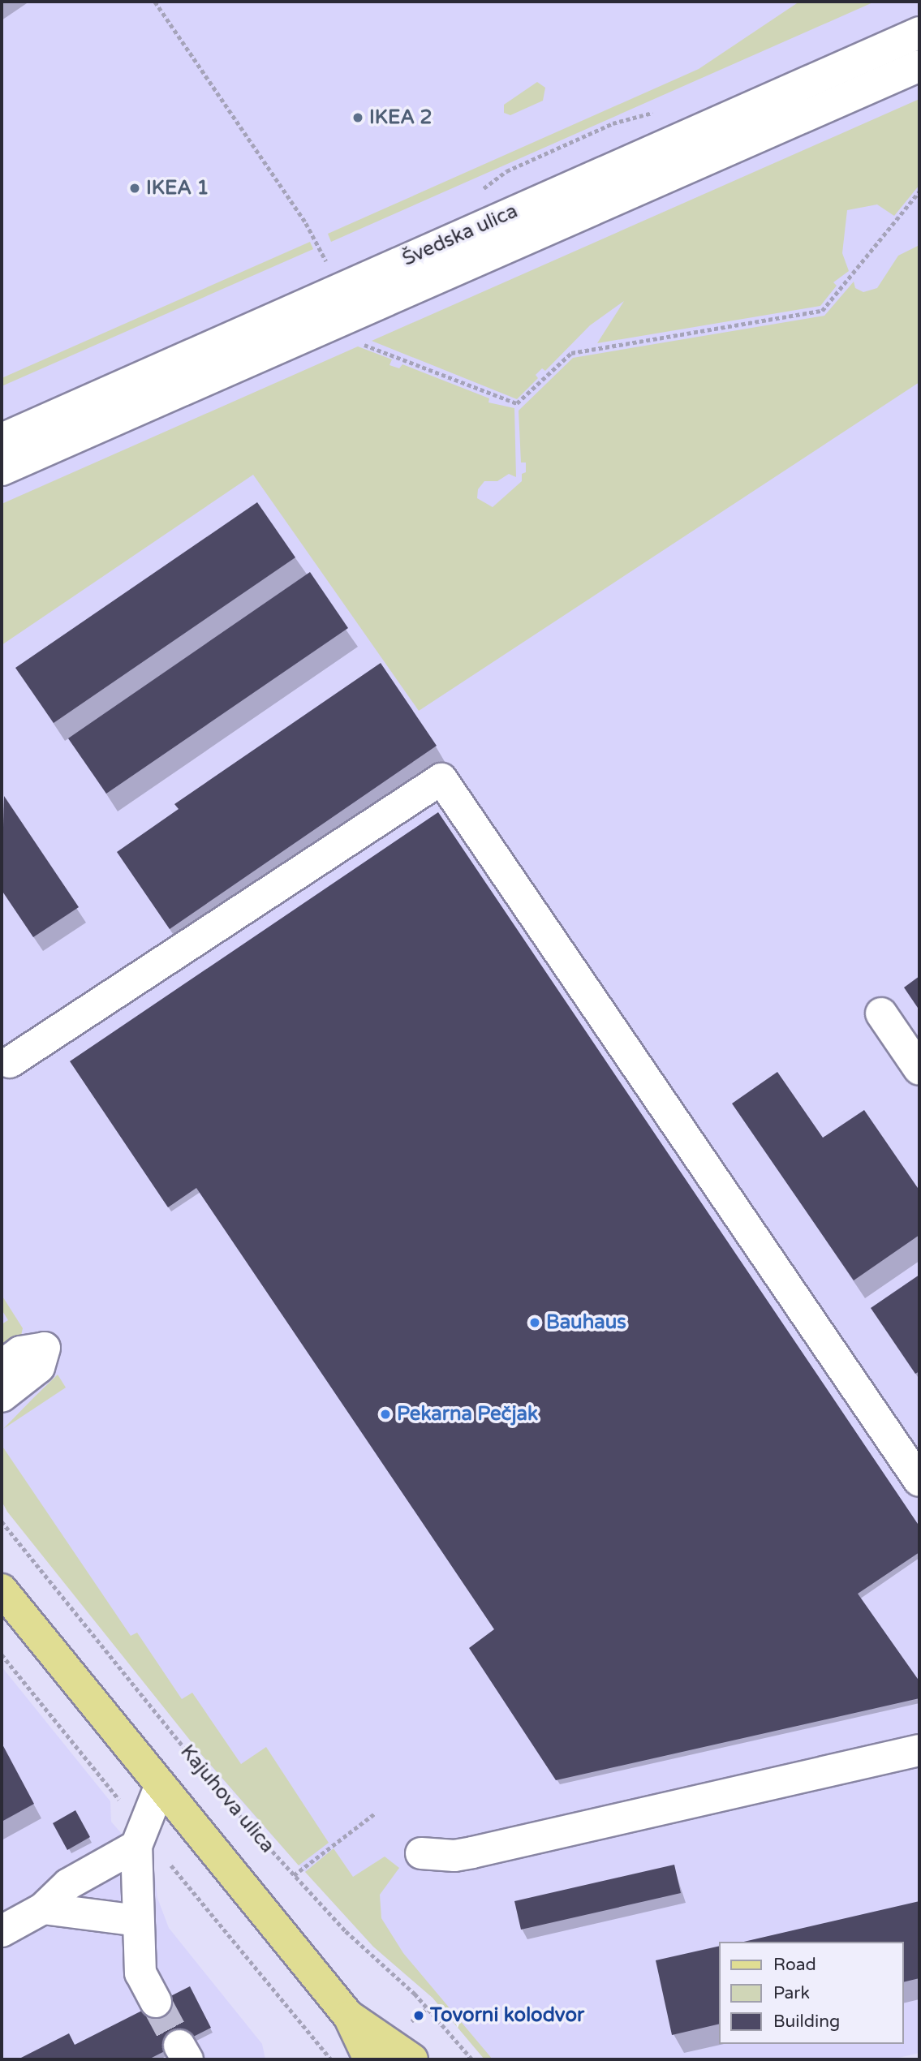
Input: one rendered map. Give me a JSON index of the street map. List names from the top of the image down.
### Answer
{
  "streets": {
    "street": ["Švedska ulica"],
    "path": ["Kajuhova ulica"]
  },
  "places": [
    "IKEA 2",
    "IKEA 1",
    "Bauhaus",
    "Pekarna Pečjak",
    "Tovorni kolodvor"
  ],
  "legend": ["Road", "Park", "Building"]
}
